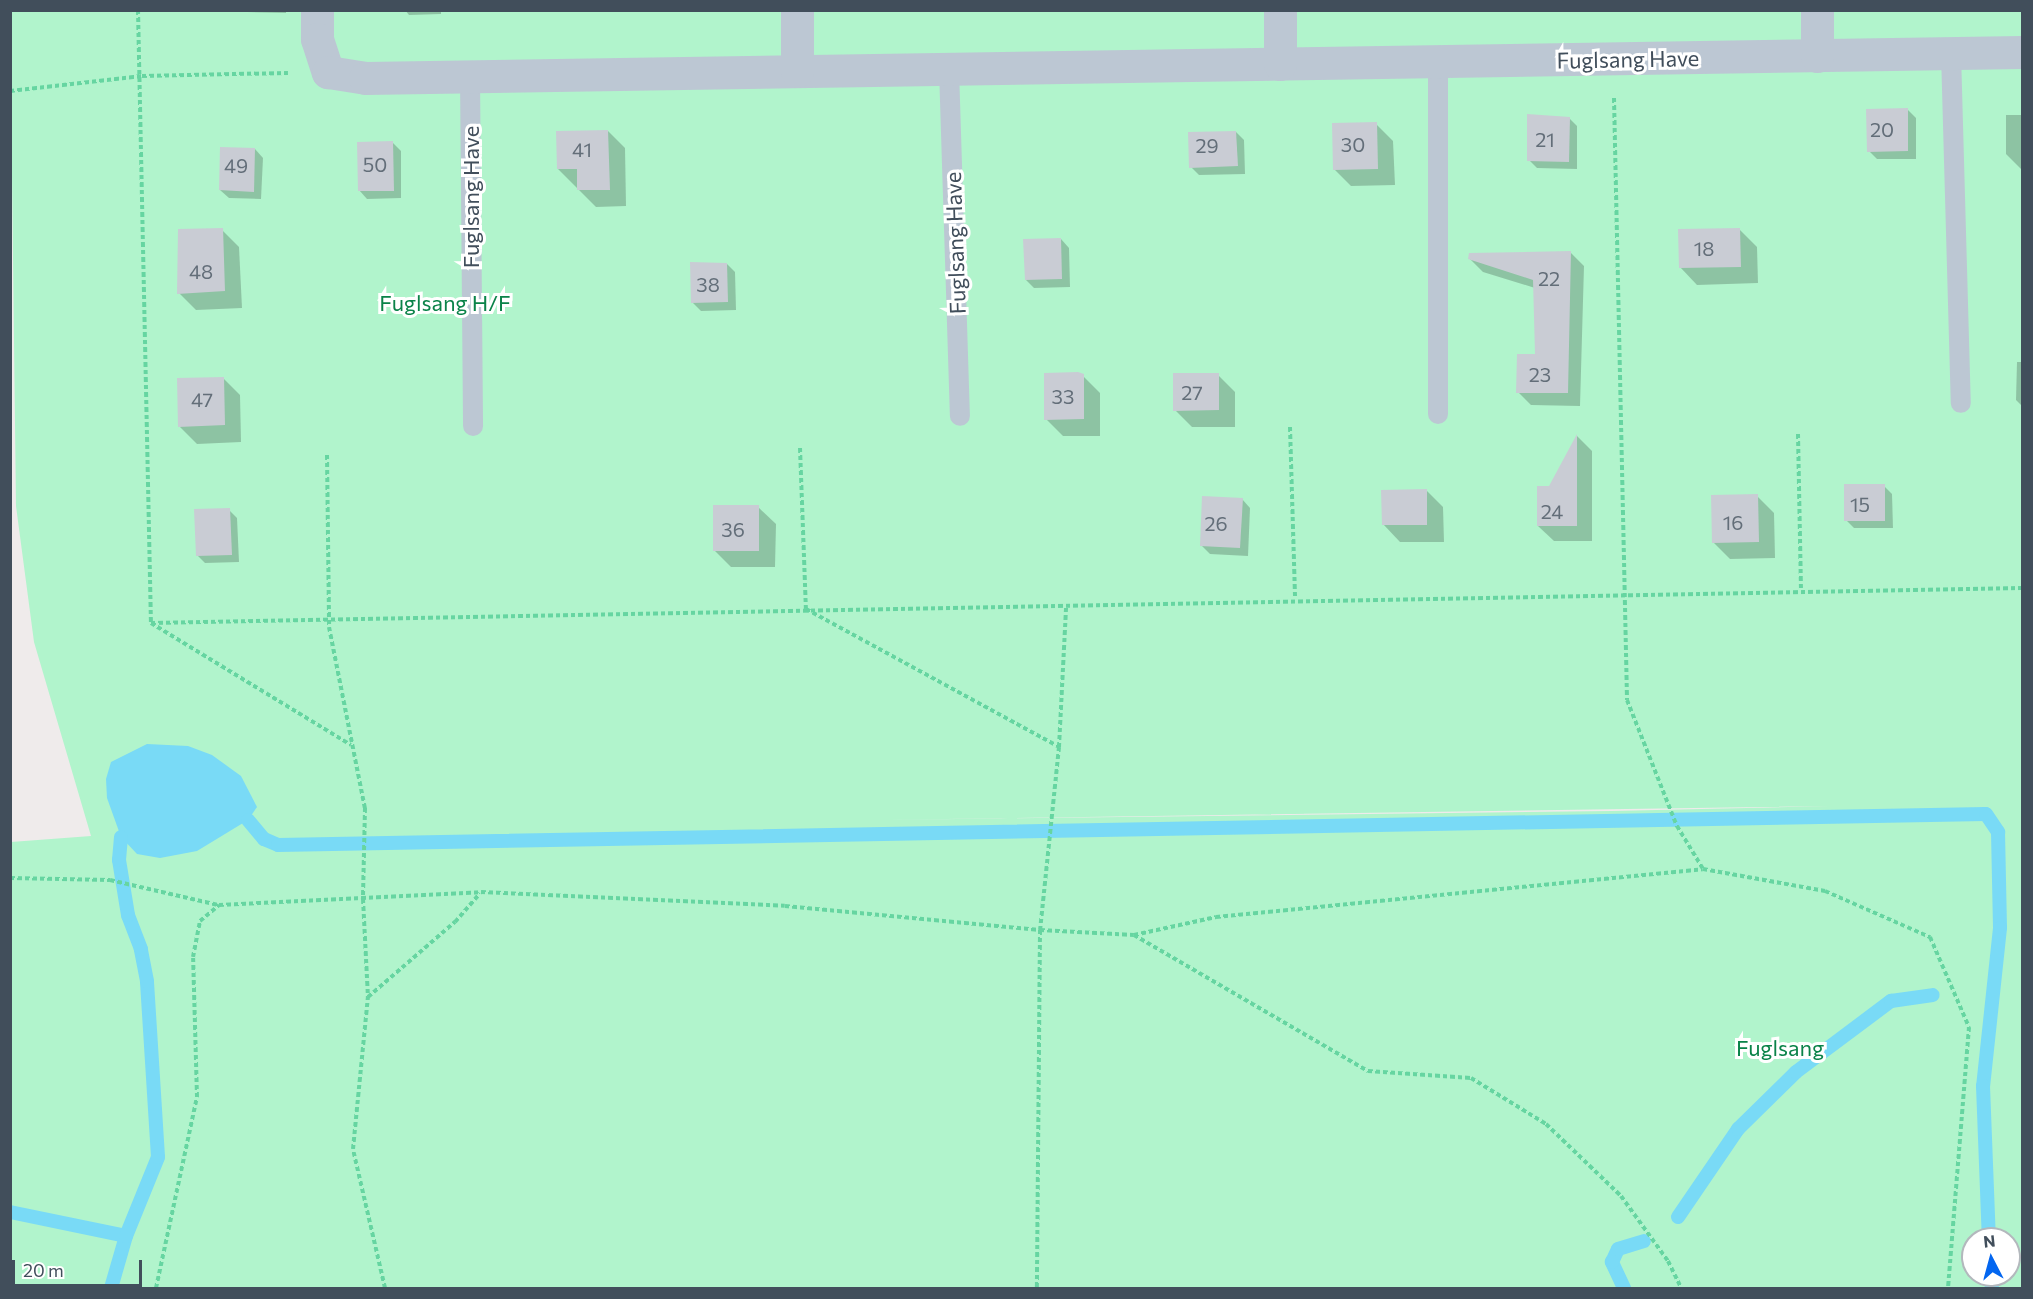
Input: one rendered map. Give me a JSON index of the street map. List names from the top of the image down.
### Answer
{
  "streets": {
    "street": ["Fuglsang Have"]
  },
  "parks": ["Fuglsang H/F", "Fuglsang"],
  "house_numbers": [
    "20",
    "21",
    "30",
    "29",
    "41",
    "50",
    "49",
    "18",
    "48",
    "22",
    "38",
    "23",
    "27",
    "33",
    "47",
    "15",
    "24",
    "16",
    "26",
    "36"
  ],
  "scale_bar": "20 m",
  "north": "top"
}
